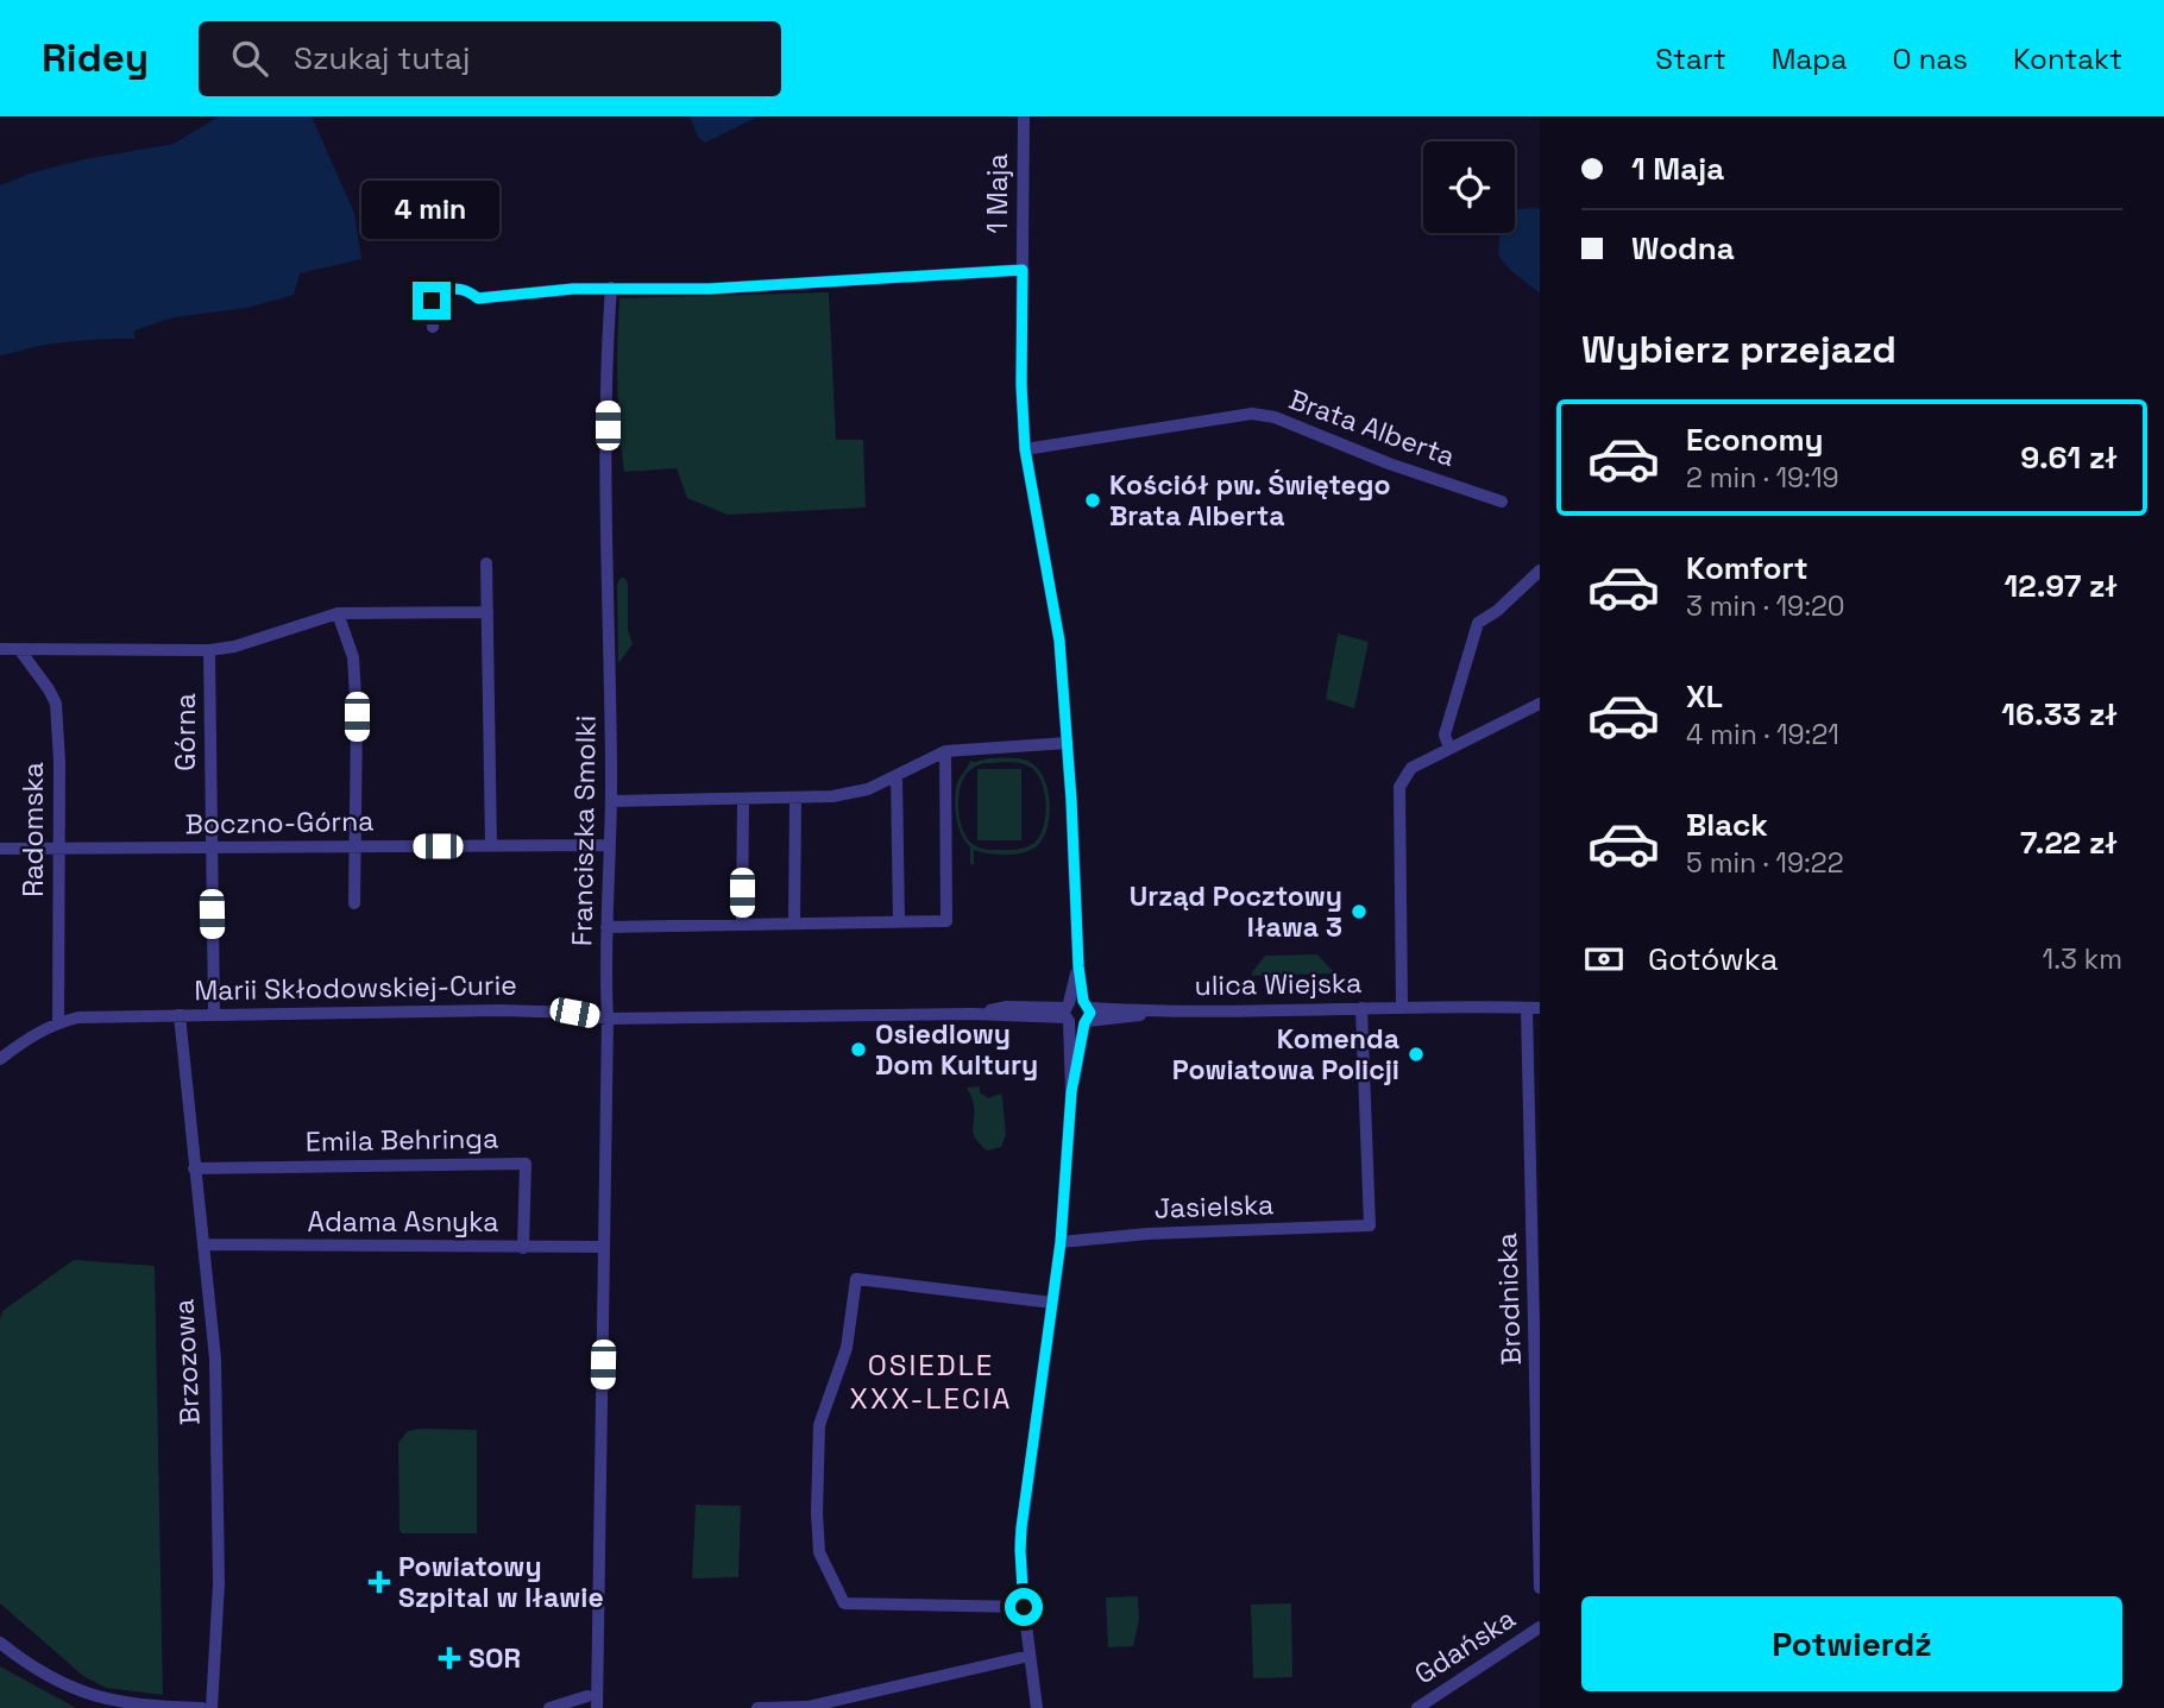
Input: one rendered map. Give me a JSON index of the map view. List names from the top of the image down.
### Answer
{
  "streets": {
    "street": [
      "1 Maja",
      "Brata Alberta",
      "Górna",
      "Boczno-Górna",
      "Radomska",
      "Franciszka Smolki",
      "ulica Wiejska",
      "Marii Skłodowskiej-Curie",
      "Emila Behringa",
      "Jasielska",
      "Adama Asnyka",
      "Brodnicka",
      "Brzozowa",
      "Gdańska"
    ]
  },
  "crossings": [
    ["1 Maja", "Brata Alberta"],
    ["1 Maja", "ulica Wiejska"],
    ["1 Maja", "Marii Skłodowskiej-Curie"],
    ["1 Maja", "Jasielska"],
    ["Górna", "Boczno-Górna"],
    ["Górna", "Marii Skłodowskiej-Curie"],
    ["Boczno-Górna", "Radomska"],
    ["Boczno-Górna", "Franciszka Smolki"],
    ["Radomska", "Marii Skłodowskiej-Curie"],
    ["Franciszka Smolki", "Marii Skłodowskiej-Curie"],
    ["Franciszka Smolki", "Adama Asnyka"],
    ["ulica Wiejska", "Marii Skłodowskiej-Curie"],
    ["ulica Wiejska", "Jasielska"],
    ["ulica Wiejska", "Brodnicka"],
    ["Marii Skłodowskiej-Curie", "Brzozowa"],
    ["Emila Behringa", "Adama Asnyka"],
    ["Emila Behringa", "Brzozowa"],
    ["Adama Asnyka", "Brzozowa"]
  ],
  "districts": ["OSIEDLE XXX-LECIA"],
  "places": {
    "other": [
      "Kościół pw. Świętego Brata Alberta",
      "Urząd Pocztowy Iława 3",
      "Osiedlowy Dom Kultury",
      "Komenda Powiatowa Policji"
    ],
    "health": ["Powiatowy Szpital w Iławie", "SOR"]
  },
  "page": {
    "header": "Ridey",
    "search": "Szukaj tutaj",
    "nav": [
      "Start",
      "Mapa",
      "O nas",
      "Kontakt"
    ],
    "banner": ["1 Maja", "Wodna"],
    "bubble": "4 min",
    "heading": "Wybierz przejazd",
    "list": [
      {
        "name": "Economy",
        "note": "2 min · 19:19",
        "value": "9.61 zł"
      },
      {
        "name": "Komfort",
        "note": "3 min · 19:20",
        "value": "12.97 zł"
      },
      {
        "name": "XL",
        "note": "4 min · 19:21",
        "value": "16.33 zł"
      },
      {
        "name": "Black",
        "note": "5 min · 19:22",
        "value": "7.22 zł"
      }
    ],
    "pay": ["Gotówka", "1.3 km"],
    "buttons": "Potwierdź"
  }
}
